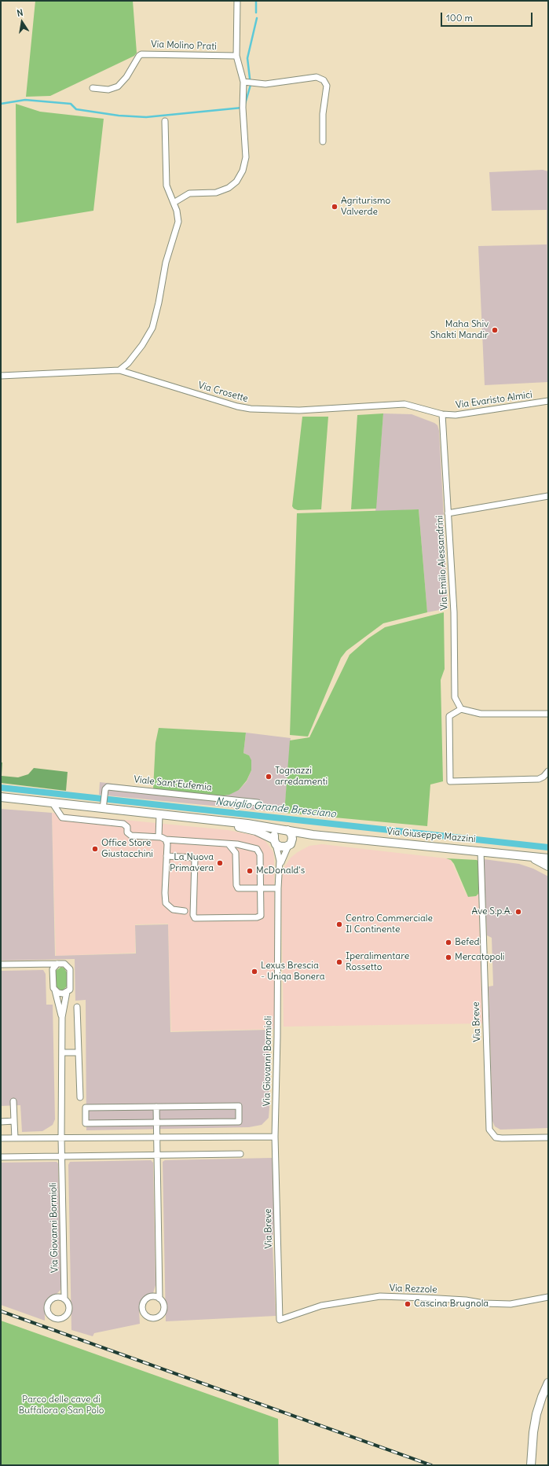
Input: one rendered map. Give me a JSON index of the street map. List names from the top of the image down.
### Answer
{
  "streets": {
    "main road": ["Via Giuseppe Mazzini"],
    "street": [
      "Via Molino Prati",
      "Via Crosette",
      "Via Evaristo Almici",
      "Via Emilio Alessandrini",
      "Viale Sant'Eufemia",
      "Via Breve",
      "Via Giovanni Bormioli",
      "Via Rezzole"
    ]
  },
  "crossings": [
    ["Via Crosette", "Via Evaristo Almici"],
    ["Via Crosette", "Via Emilio Alessandrini"],
    ["Via Evaristo Almici", "Via Emilio Alessandrini"],
    ["Via Giuseppe Mazzini", "Via Breve"],
    ["Via Breve", "Via Giovanni Bormioli"],
    ["Via Breve", "Via Rezzole"]
  ],
  "water": ["Naviglio Grande Bresciano"],
  "parks": ["Parco delle cave di Buffalora e San Polo"],
  "places": [
    "Agriturismo Valverde",
    "Maha Shiv Shakti Mandir",
    "Tognazzi arredamenti",
    "Office Store Giustacchini",
    "La Nuova Primavera",
    "McDonald's",
    "Ave S.p.A.",
    "Centro Commerciale Il Continente",
    "Befed",
    "Mercatopoli",
    "Iperalimentare Rossetto",
    "Lexus Brescia - Uniqa Bonera",
    "Cascina Brugnola"
  ],
  "scale_bar": "100 m",
  "north": "top"
}
